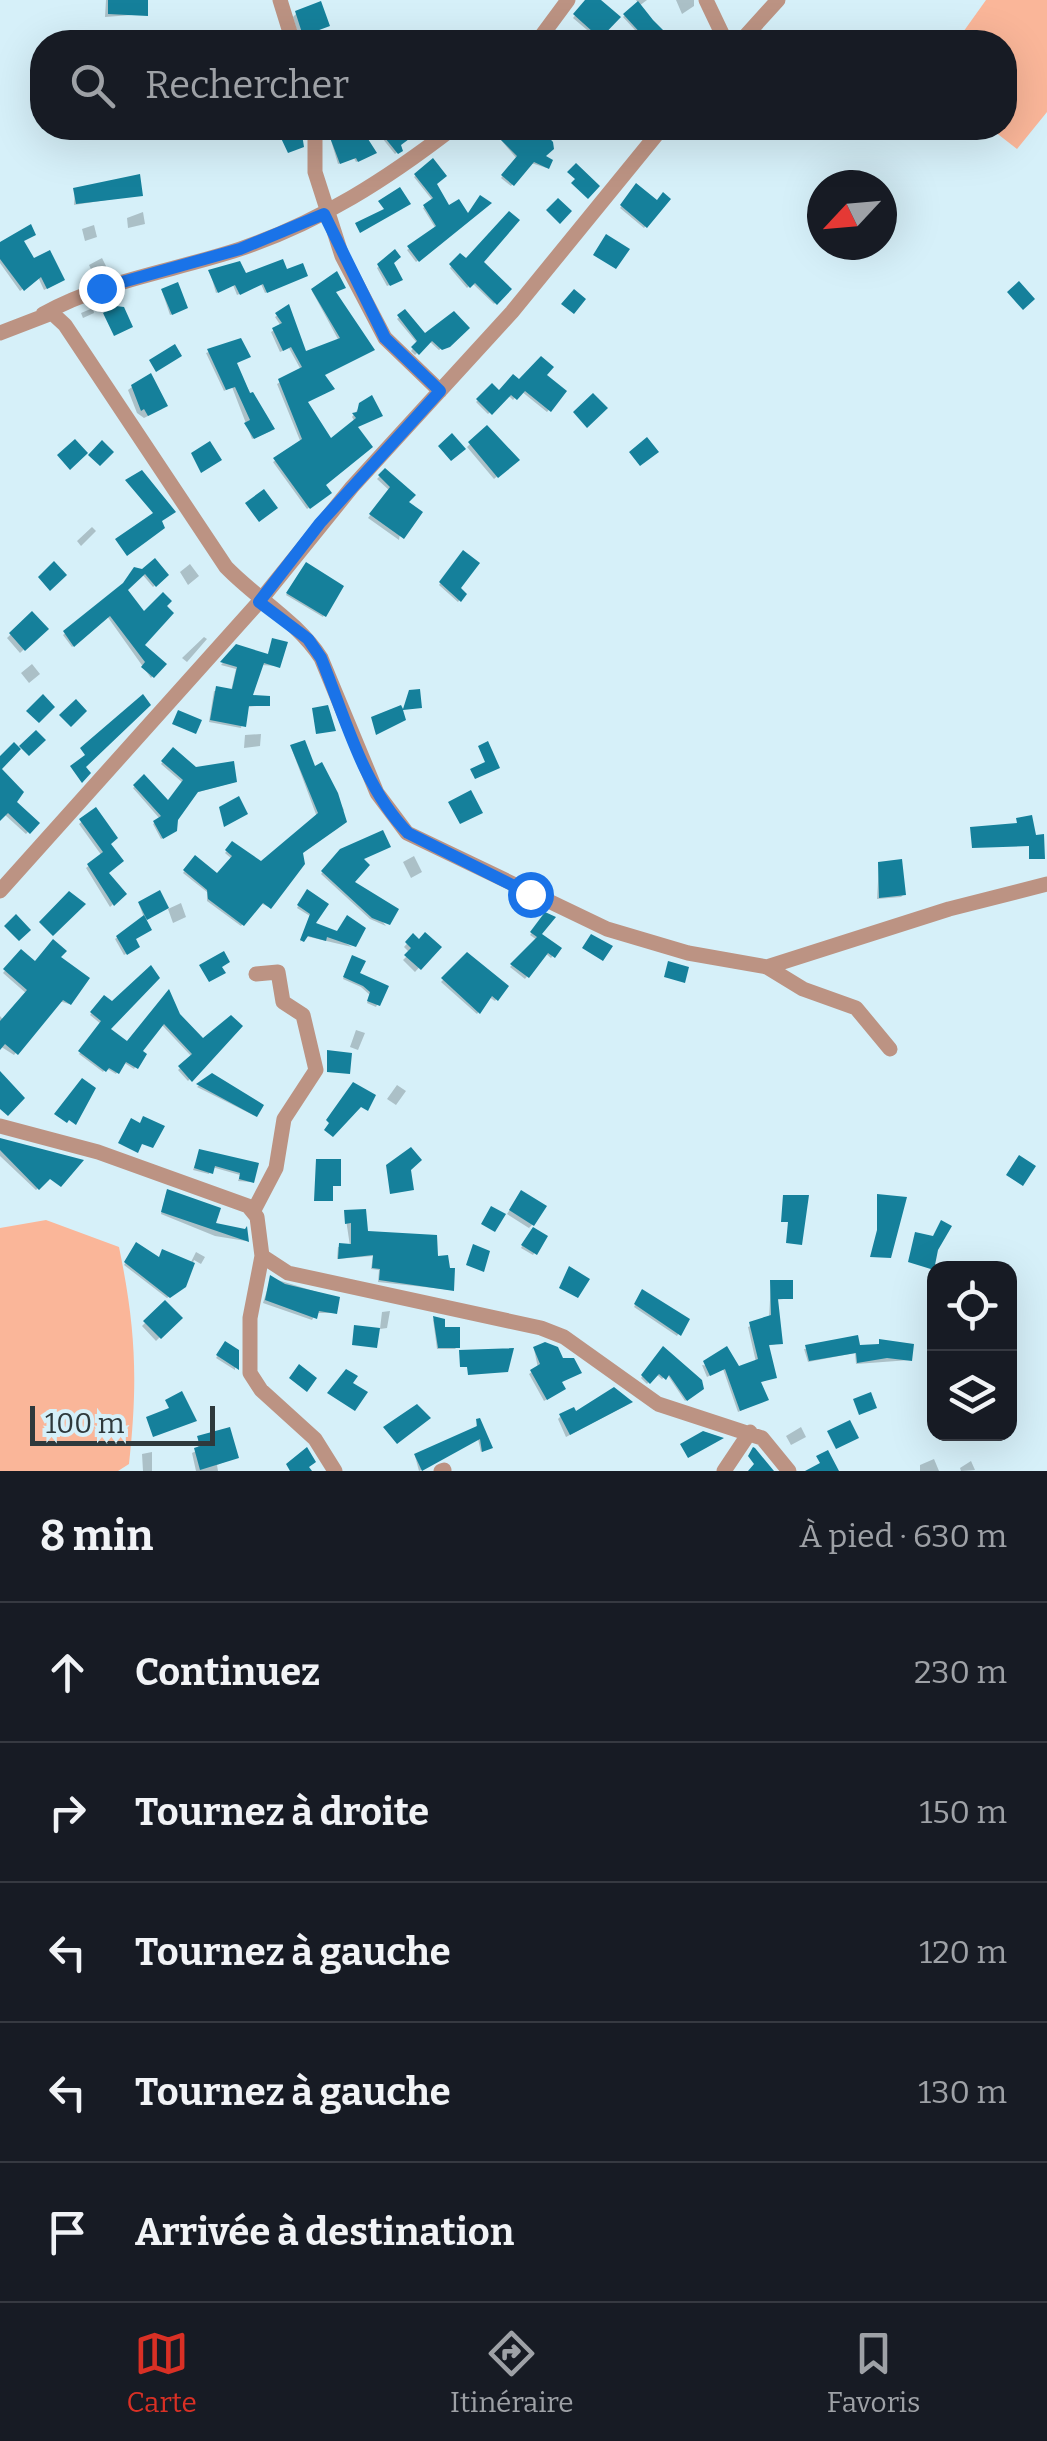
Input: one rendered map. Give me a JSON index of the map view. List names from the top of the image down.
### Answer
{
  "scale_bar": "100 m",
  "north": "bottom left",
  "page": {
    "search": "Rechercher",
    "scale": "100 m",
    "heading": ["8 min", "À pied · 630 m"],
    "list": [
      ["Continuez", "230 m"],
      ["Tournez à droite", "150 m"],
      ["Tournez à gauche", "120 m"],
      ["Tournez à gauche", "130 m"],
      "Arrivée à destination"
    ],
    "nav": ["Carte", "Itinéraire", "Favoris"]
  }
}
